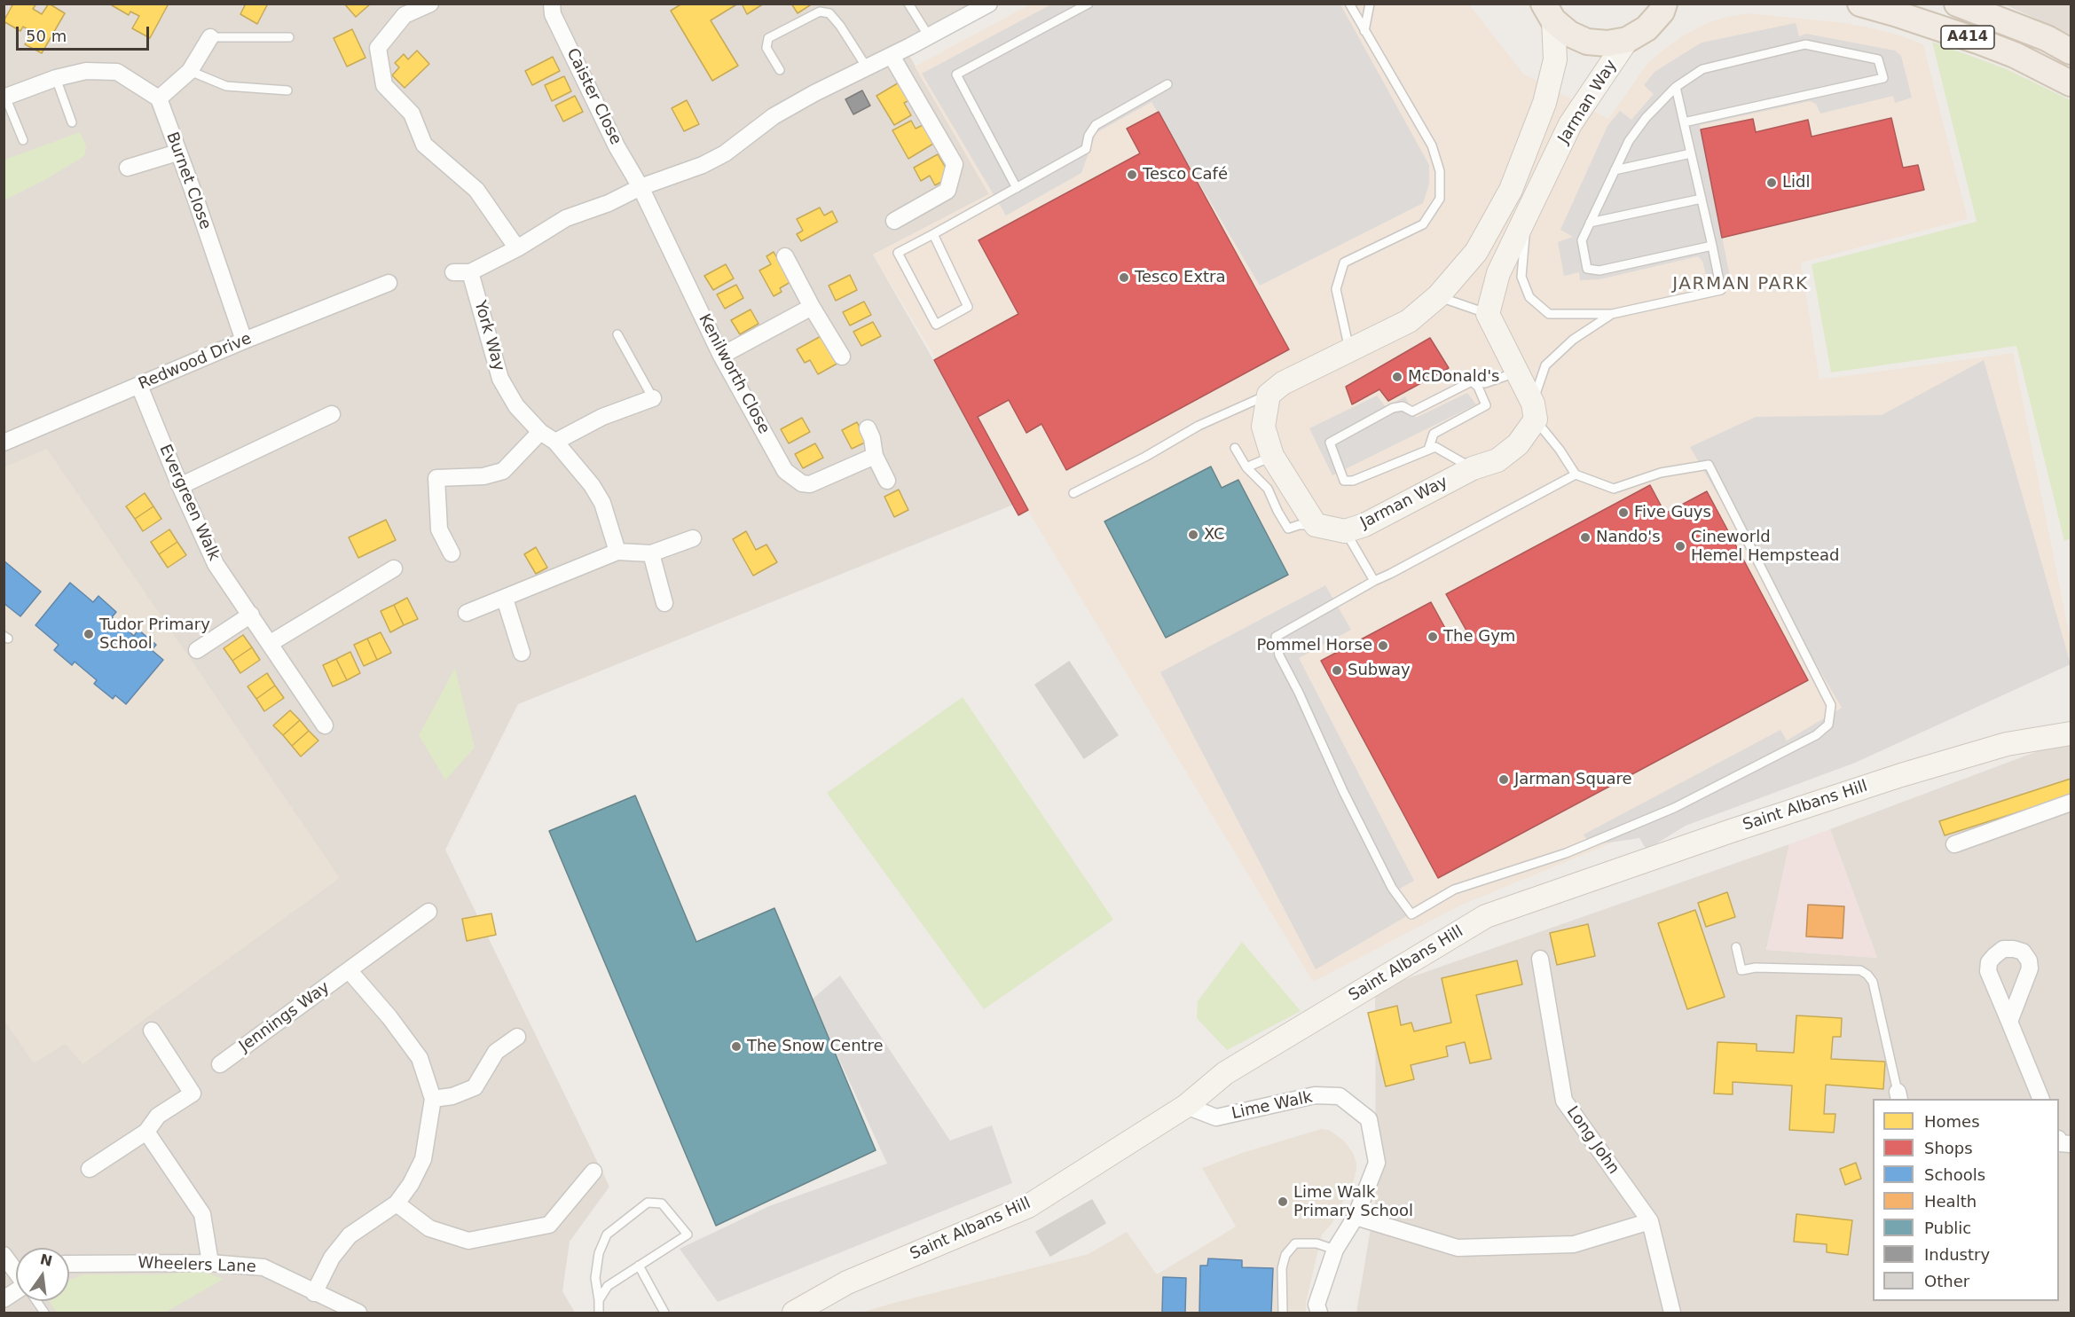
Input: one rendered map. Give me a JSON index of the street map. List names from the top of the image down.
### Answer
{
  "streets": {
    "main road": ["A414"],
    "street": [
      "Caister Close",
      "Jarman Way",
      "Burnet Close",
      "York Way",
      "Redwood Drive",
      "Kenilworth Close",
      "Evergreen Walk",
      "Saint Albans Hill",
      "Jennings Way",
      "Lime Walk",
      "Long John",
      "Wheelers Lane"
    ]
  },
  "crossings": [
    ["Caister Close", "Kenilworth Close"],
    ["Burnet Close", "Redwood Drive"],
    ["Redwood Drive", "Evergreen Walk"],
    ["Saint Albans Hill", "Lime Walk"]
  ],
  "districts": ["JARMAN PARK"],
  "places": [
    "Tesco Café",
    "Lidl",
    "Tesco Extra",
    "McDonald's",
    "Five Guys",
    "XC",
    "Nando's",
    "Cineworld Hemel Hempstead",
    "Tudor Primary School",
    "The Gym",
    "Pommel Horse",
    "Subway",
    "Jarman Square",
    "The Snow Centre",
    "Lime Walk Primary School"
  ],
  "legend": [
    "Homes",
    "Shops",
    "Schools",
    "Health",
    "Public",
    "Industry",
    "Other"
  ],
  "scale_bar": "50 m",
  "north": "top"
}
